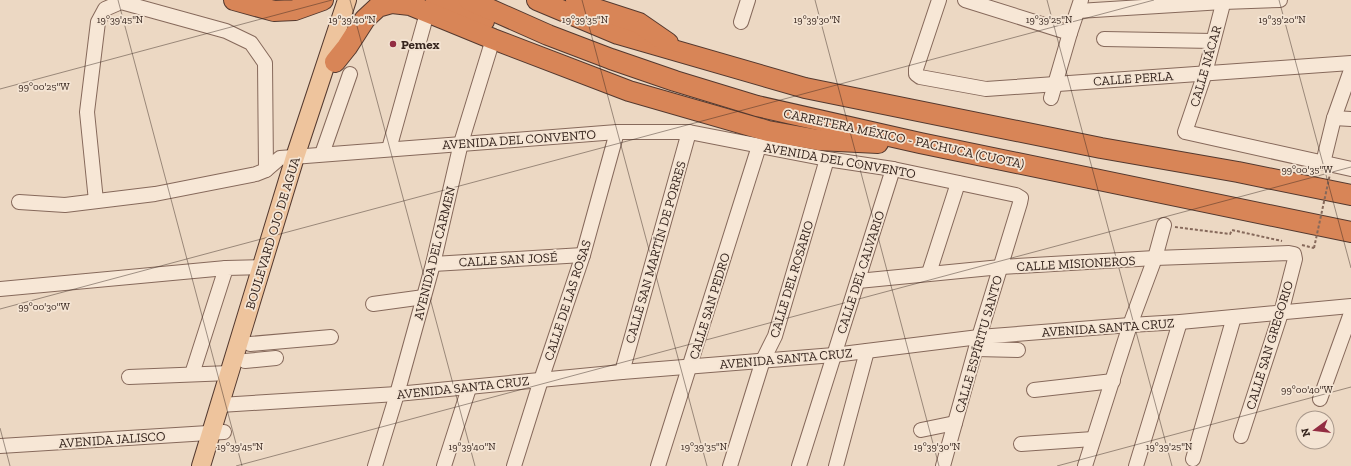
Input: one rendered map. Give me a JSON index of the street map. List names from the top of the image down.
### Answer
{
  "streets": {
    "highway": ["CARRETERA MÉXICO - PACHUCA (CUOTA)"],
    "main road": ["BOULEVARD OJO DE AGUA"],
    "street": [
      "CALLE NÁCAR",
      "CALLE PERLA",
      "AVENIDA DEL CONVENTO",
      "CALLE SAN MARTÍN DE PORRES",
      "AVENIDA DEL CARMEN",
      "CALLE SAN JOSÉ",
      "CALLE MISIONEROS",
      "CALLE DEL CALVARIO",
      "CALLE DEL ROSARIO",
      "CALLE DE LAS ROSAS",
      "CALLE SAN PEDRO",
      "AVENIDA SANTA CRUZ",
      "CALLE ESPÍRITU SANTO",
      "CALLE SAN GREGORIO",
      "AVENIDA JALISCO"
    ]
  },
  "crossings": [
    ["CALLE NÁCAR", "CALLE PERLA"],
    ["AVENIDA DEL CONVENTO", "BOULEVARD OJO DE AGUA"],
    ["AVENIDA DEL CONVENTO", "CALLE SAN MARTÍN DE PORRES"],
    ["AVENIDA DEL CONVENTO", "AVENIDA DEL CARMEN"],
    ["AVENIDA DEL CONVENTO", "CALLE DEL CALVARIO"],
    ["AVENIDA DEL CONVENTO", "CALLE DEL ROSARIO"],
    ["AVENIDA DEL CONVENTO", "CALLE DE LAS ROSAS"],
    ["AVENIDA DEL CONVENTO", "CALLE SAN PEDRO"],
    ["AVENIDA DEL CONVENTO", "CALLE ESPÍRITU SANTO"],
    ["BOULEVARD OJO DE AGUA", "AVENIDA SANTA CRUZ"],
    ["BOULEVARD OJO DE AGUA", "AVENIDA JALISCO"],
    ["CALLE SAN MARTÍN DE PORRES", "AVENIDA SANTA CRUZ"],
    ["AVENIDA DEL CARMEN", "CALLE SAN JOSÉ"],
    ["AVENIDA DEL CARMEN", "AVENIDA SANTA CRUZ"],
    ["CALLE SAN JOSÉ", "CALLE DE LAS ROSAS"],
    ["CALLE MISIONEROS", "CALLE DEL CALVARIO"],
    ["CALLE MISIONEROS", "CALLE ESPÍRITU SANTO"],
    ["CALLE MISIONEROS", "CALLE SAN GREGORIO"],
    ["CALLE DEL CALVARIO", "AVENIDA SANTA CRUZ"],
    ["CALLE DEL ROSARIO", "AVENIDA SANTA CRUZ"],
    ["CALLE DE LAS ROSAS", "AVENIDA SANTA CRUZ"],
    ["CALLE SAN PEDRO", "AVENIDA SANTA CRUZ"],
    ["AVENIDA SANTA CRUZ", "CALLE ESPÍRITU SANTO"],
    ["AVENIDA SANTA CRUZ", "CALLE SAN GREGORIO"]
  ],
  "places": ["Pemex"],
  "north": "left",
  "coordinates": [
    "19°39'45\"N",
    "19°39'40\"N",
    "19°39'30\"N",
    "19°39'25\"N",
    "19°39'35\"N",
    "19°39'20\"N",
    "99°00'25\"W",
    "99°00'35\"W",
    "99°00'30\"W",
    "99°00'40\"W"
  ]
}
